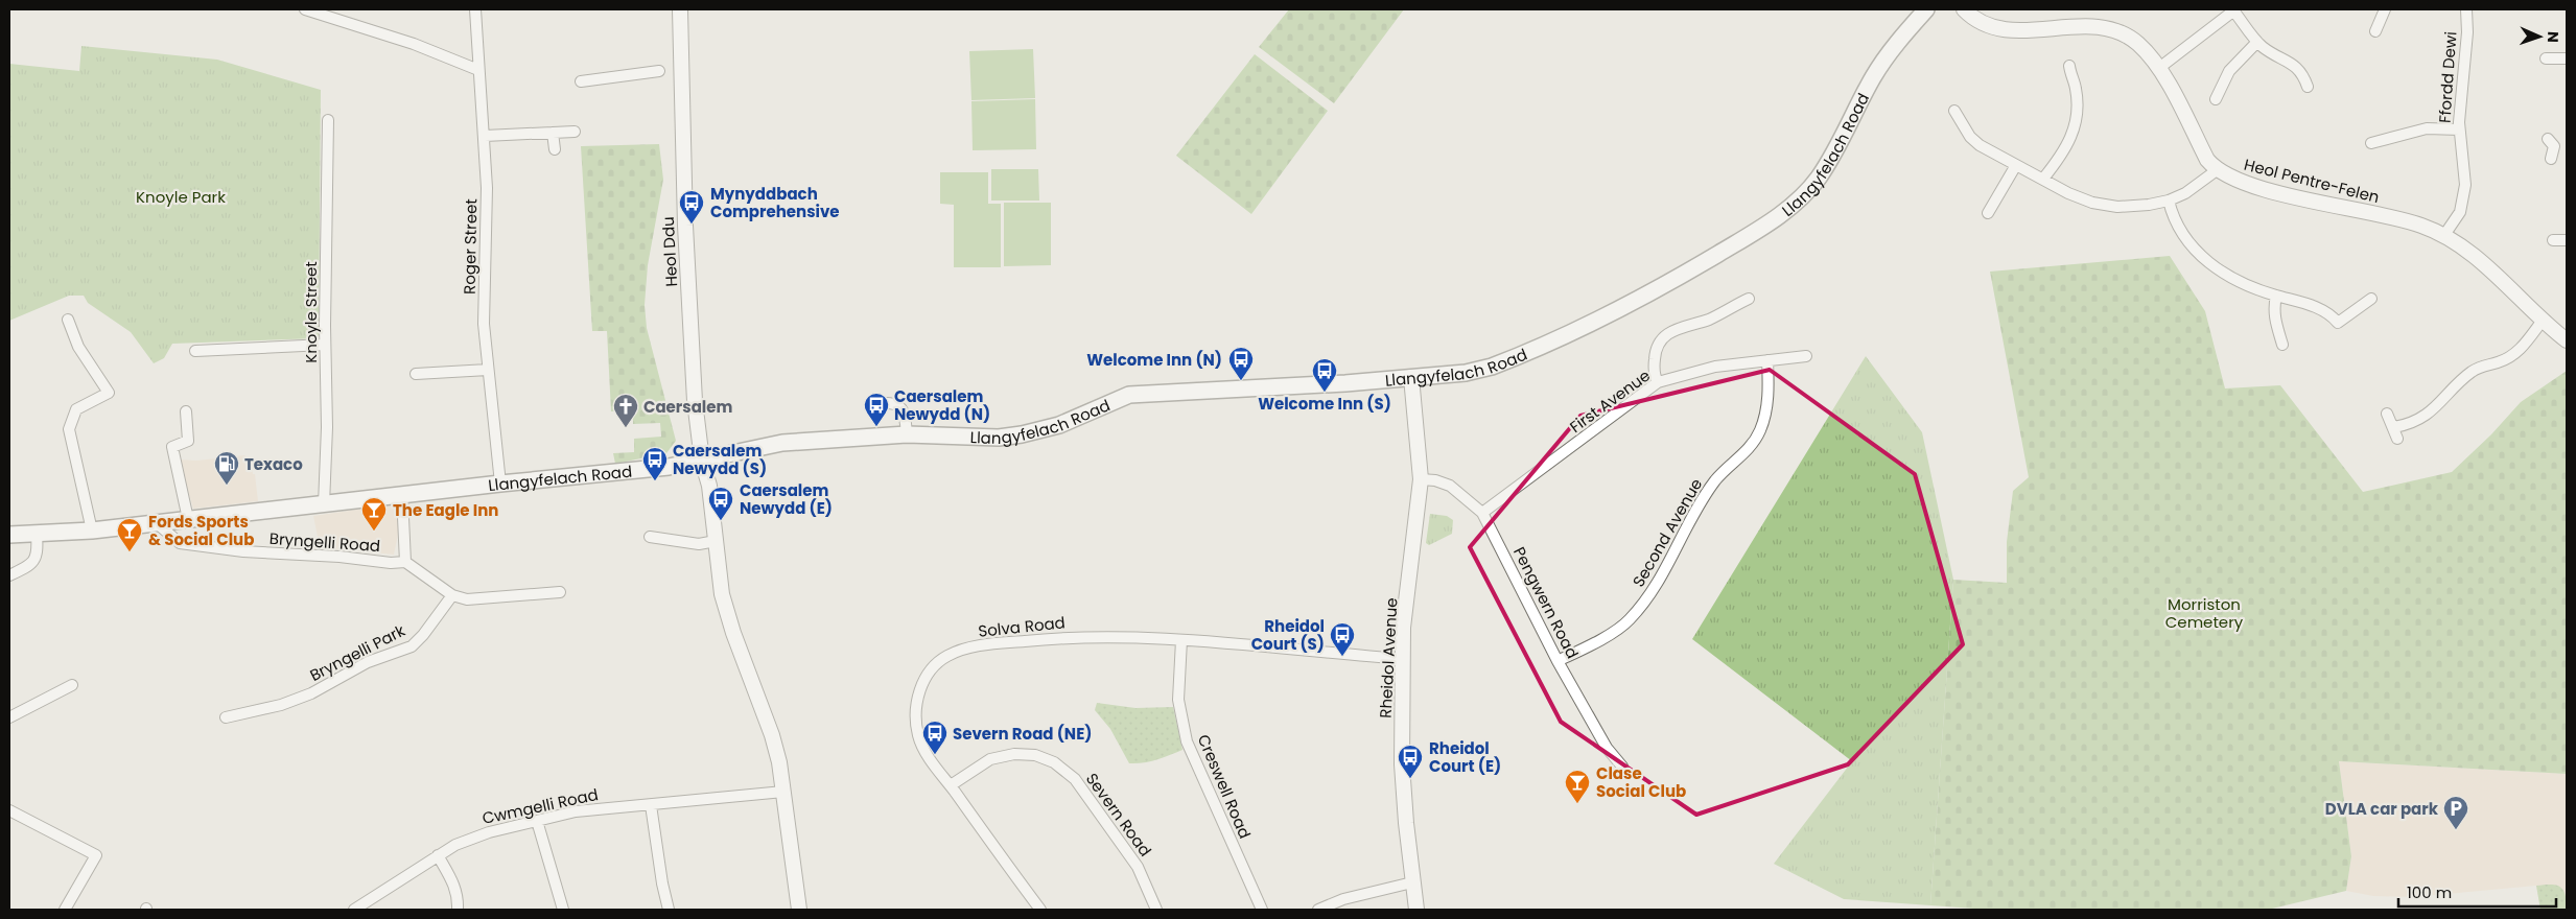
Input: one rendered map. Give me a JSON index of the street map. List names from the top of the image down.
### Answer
{
  "streets": {
    "main road": ["Llangyfelach Road"],
    "street": [
      "Ffordd Dewi",
      "Heol Pentre-Felen",
      "Roger Street",
      "Heol Ddu",
      "Knoyle Street",
      "First Avenue",
      "Second Avenue",
      "Bryngelli Road",
      "Pengwern Road",
      "Solva Road",
      "Bryngelli Park",
      "Rheidol Avenue",
      "Creswell Road",
      "Cwmgelli Road",
      "Severn Road"
    ]
  },
  "crossings": [
    ["Ffordd Dewi", "Heol Pentre-Felen"],
    ["Llangyfelach Road", "Roger Street"],
    ["Llangyfelach Road", "Heol Ddu"],
    ["Llangyfelach Road", "Knoyle Street"],
    ["Llangyfelach Road", "Bryngelli Road"],
    ["Llangyfelach Road", "Rheidol Avenue"],
    ["Heol Ddu", "Cwmgelli Road"],
    ["First Avenue", "Second Avenue"],
    ["First Avenue", "Pengwern Road"],
    ["Second Avenue", "Pengwern Road"],
    ["Pengwern Road", "Rheidol Avenue"],
    ["Solva Road", "Rheidol Avenue"],
    ["Solva Road", "Creswell Road"],
    ["Solva Road", "Severn Road"]
  ],
  "parks": ["Knoyle Park", "Morriston Cemetery"],
  "places": {
    "bus stop": [
      "Mynyddbach Comprehensive",
      "Welcome Inn (N)",
      "Welcome Inn (S)",
      "Caersalem Newydd (N)",
      "Caersalem Newydd (S)",
      "Caersalem Newydd (E)",
      "Rheidol Court (S)",
      "Severn Road (NE)",
      "Rheidol Court (E)"
    ],
    "church": ["Caersalem"],
    "fuel station": ["Texaco"],
    "bar": ["The Eagle Inn", "Fords Sports & Social Club", "Clase Social Club"],
    "parking": ["DVLA car park"]
  },
  "scale_bar": "100 m",
  "north": "right"
}
